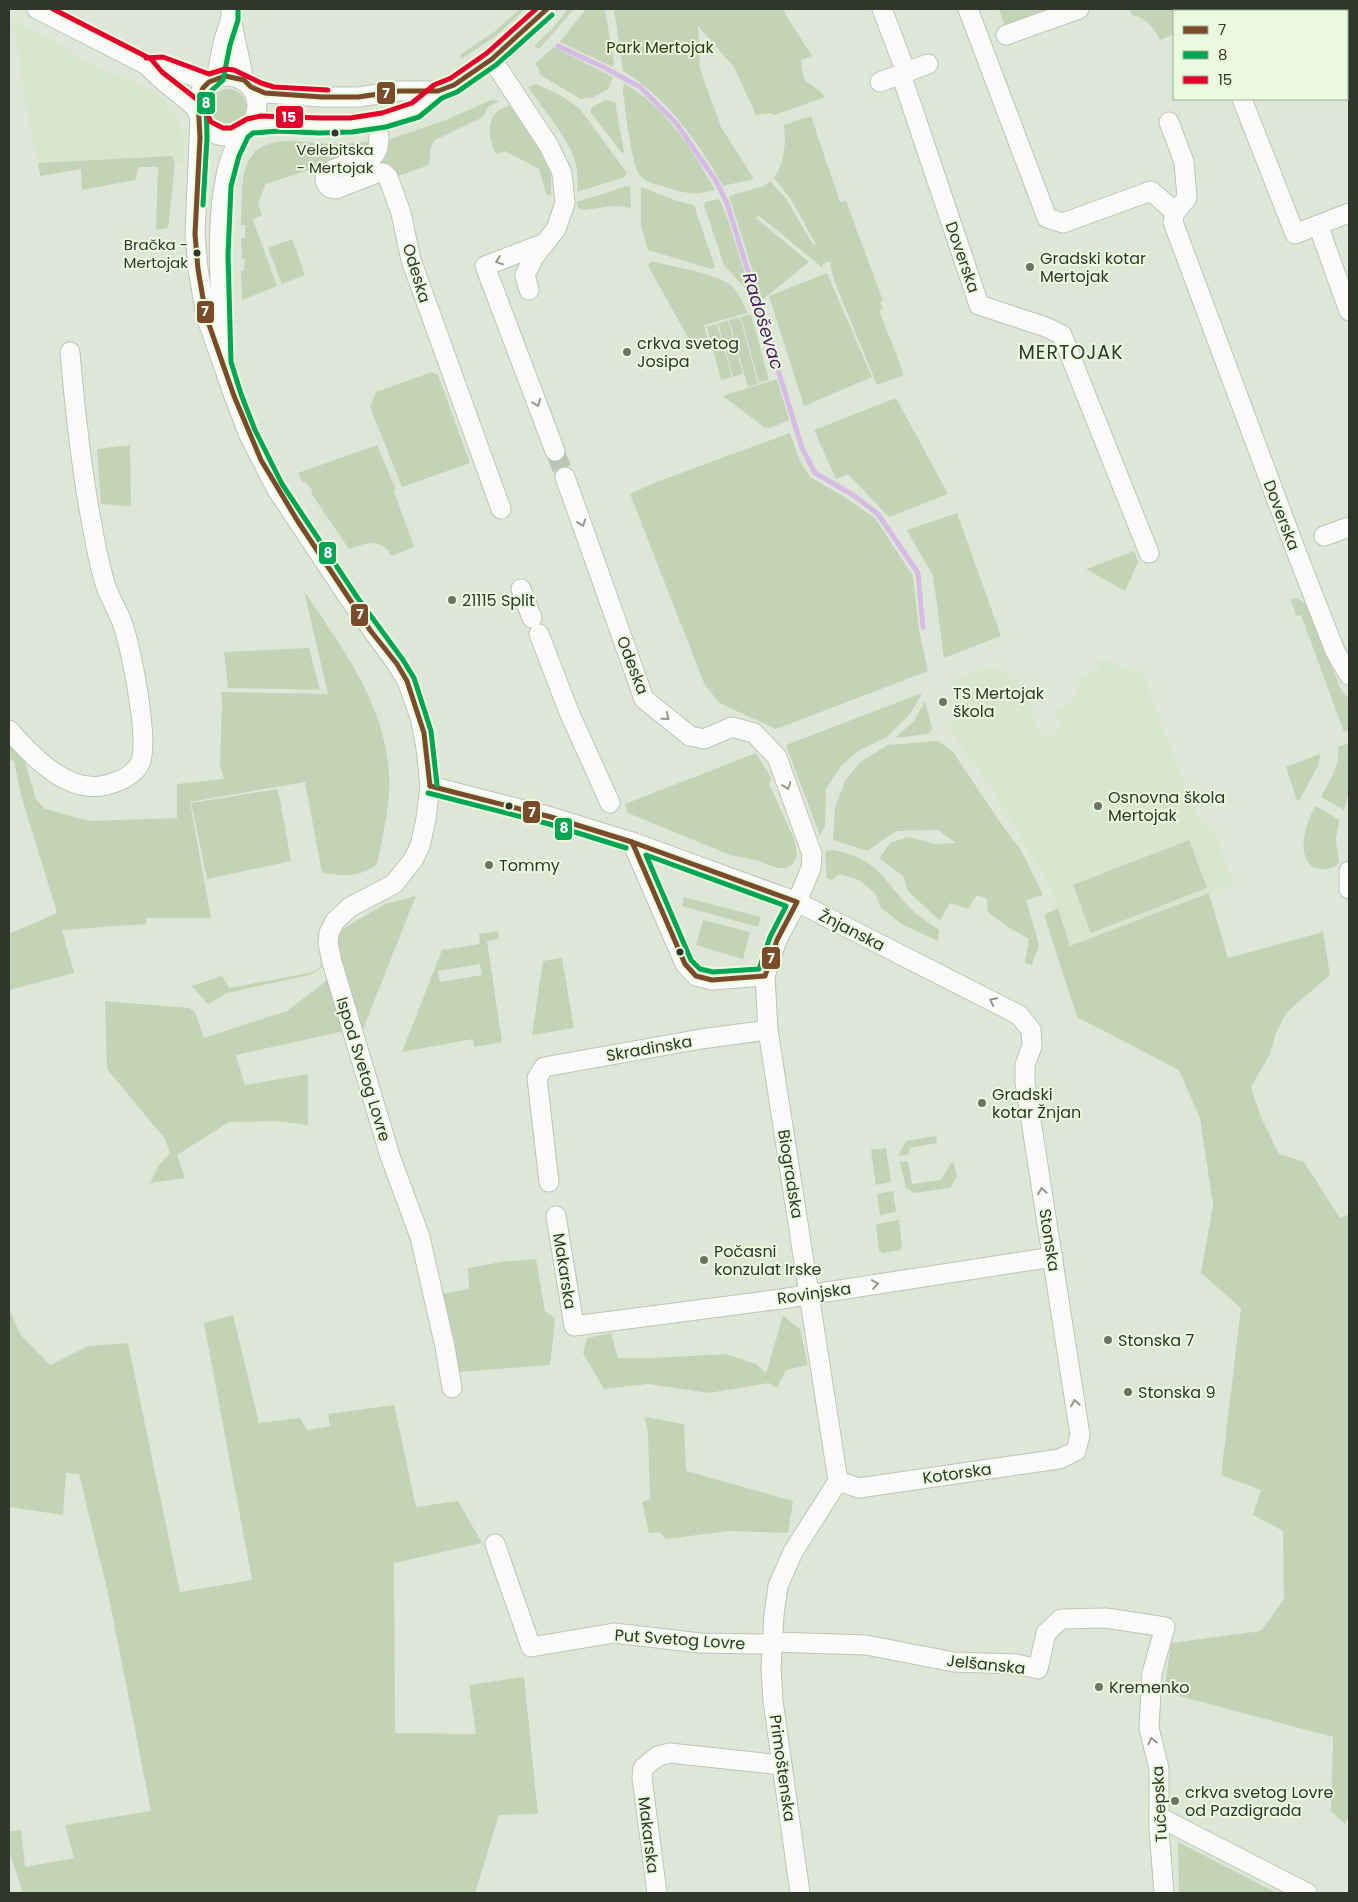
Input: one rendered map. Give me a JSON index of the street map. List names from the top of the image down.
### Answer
{
  "streets": {
    "street": [
      "Doverska",
      "Odeska",
      "Žnjanska",
      "Skradinska",
      "Ispod Svetog Lovre",
      "Biogradska",
      "Stonska",
      "Makarska",
      "Rovinjska",
      "Kotorska",
      "Put Svetog Lovre",
      "Jelšanska",
      "Primoštenska",
      "Tučepska"
    ]
  },
  "crossings": [
    ["Odeska", "Žnjanska"],
    ["Odeska", "Biogradska"],
    ["Žnjanska", "Ispod Svetog Lovre"],
    ["Žnjanska", "Biogradska"],
    ["Žnjanska", "Stonska"],
    ["Skradinska", "Biogradska"],
    ["Biogradska", "Rovinjska"],
    ["Biogradska", "Kotorska"],
    ["Stonska", "Rovinjska"],
    ["Stonska", "Kotorska"],
    ["Makarska", "Rovinjska"],
    ["Makarska", "Primoštenska"],
    ["Put Svetog Lovre", "Jelšanska"],
    ["Put Svetog Lovre", "Primoštenska"],
    ["Jelšanska", "Primoštenska"],
    ["Jelšanska", "Tučepska"]
  ],
  "one_way": [
    "Žnjanska",
    "Stonska",
    "Rovinjska",
    "Tučepska"
  ],
  "districts": ["MERTOJAK"],
  "water": ["Radoševac"],
  "parks": ["Park Mertojak"],
  "places": [
    "Velebitska - Mertojak",
    "Bračka - Mertojak",
    "Gradski kotar Mertojak",
    "crkva svetog Josipa",
    "21115 Split",
    "TS Mertojak škola",
    "Osnovna škola Mertojak",
    "Tommy",
    "Gradski kotar Žnjan",
    "Počasni konzulat Irske",
    "Stonska 7",
    "Stonska 9",
    "Kremenko",
    "crkva svetog Lovre od Pazdigrada"
  ],
  "lines": ["transit line 7", "transit line 8", "transit line 15"],
  "legend": ["7", "8", "15"]
}
